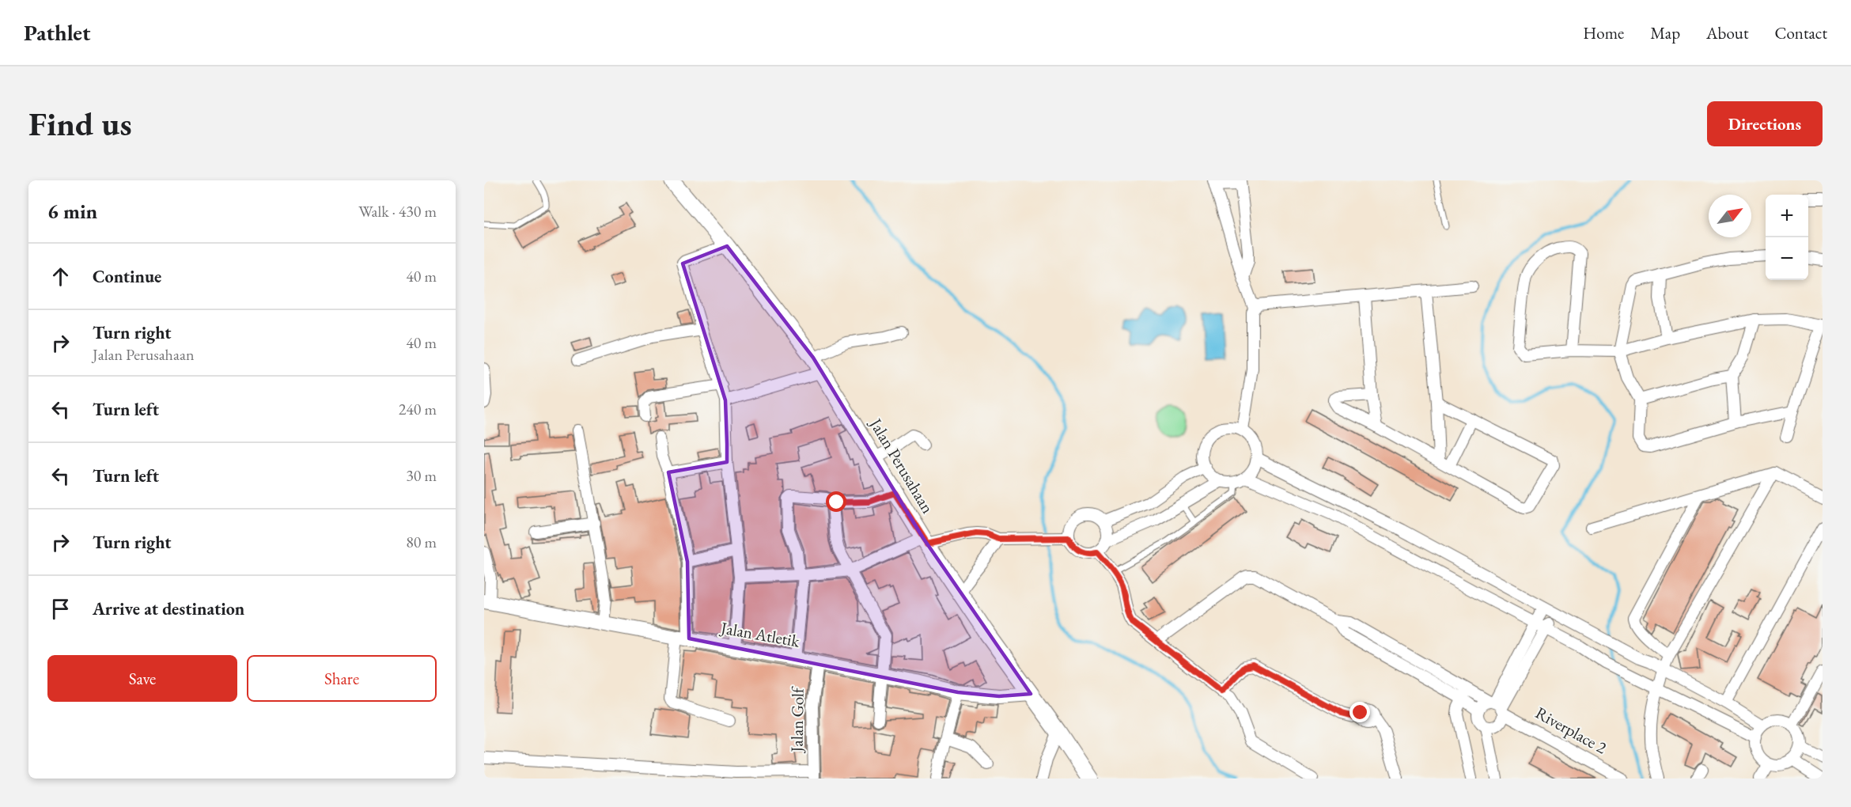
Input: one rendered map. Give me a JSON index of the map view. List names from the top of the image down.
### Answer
{
  "streets": {
    "main road": ["Jalan Perusahaan"],
    "street": ["Jalan Atletik", "Jalan Golf", "Riverplace 2"]
  },
  "crossings": [
    ["Jalan Perusahaan", "Jalan Atletik"],
    ["Jalan Atletik", "Jalan Golf"]
  ],
  "north": "top right",
  "page": {
    "header": "Pathlet",
    "nav": [
      "Home",
      "Map",
      "About",
      "Contact"
    ],
    "buttons": [
      "Directions",
      ["Save", "Share"]
    ],
    "title": "Find us",
    "heading": ["6 min", "Walk · 430 m"],
    "map_buttons": ["+", "−"],
    "list": [
      ["Continue", "40 m"],
      ["Turn right", "Jalan Perusahaan", "40 m"],
      ["Turn left", "240 m"],
      ["Turn left", "30 m"],
      ["Turn right", "80 m"],
      "Arrive at destination"
    ]
  }
}
